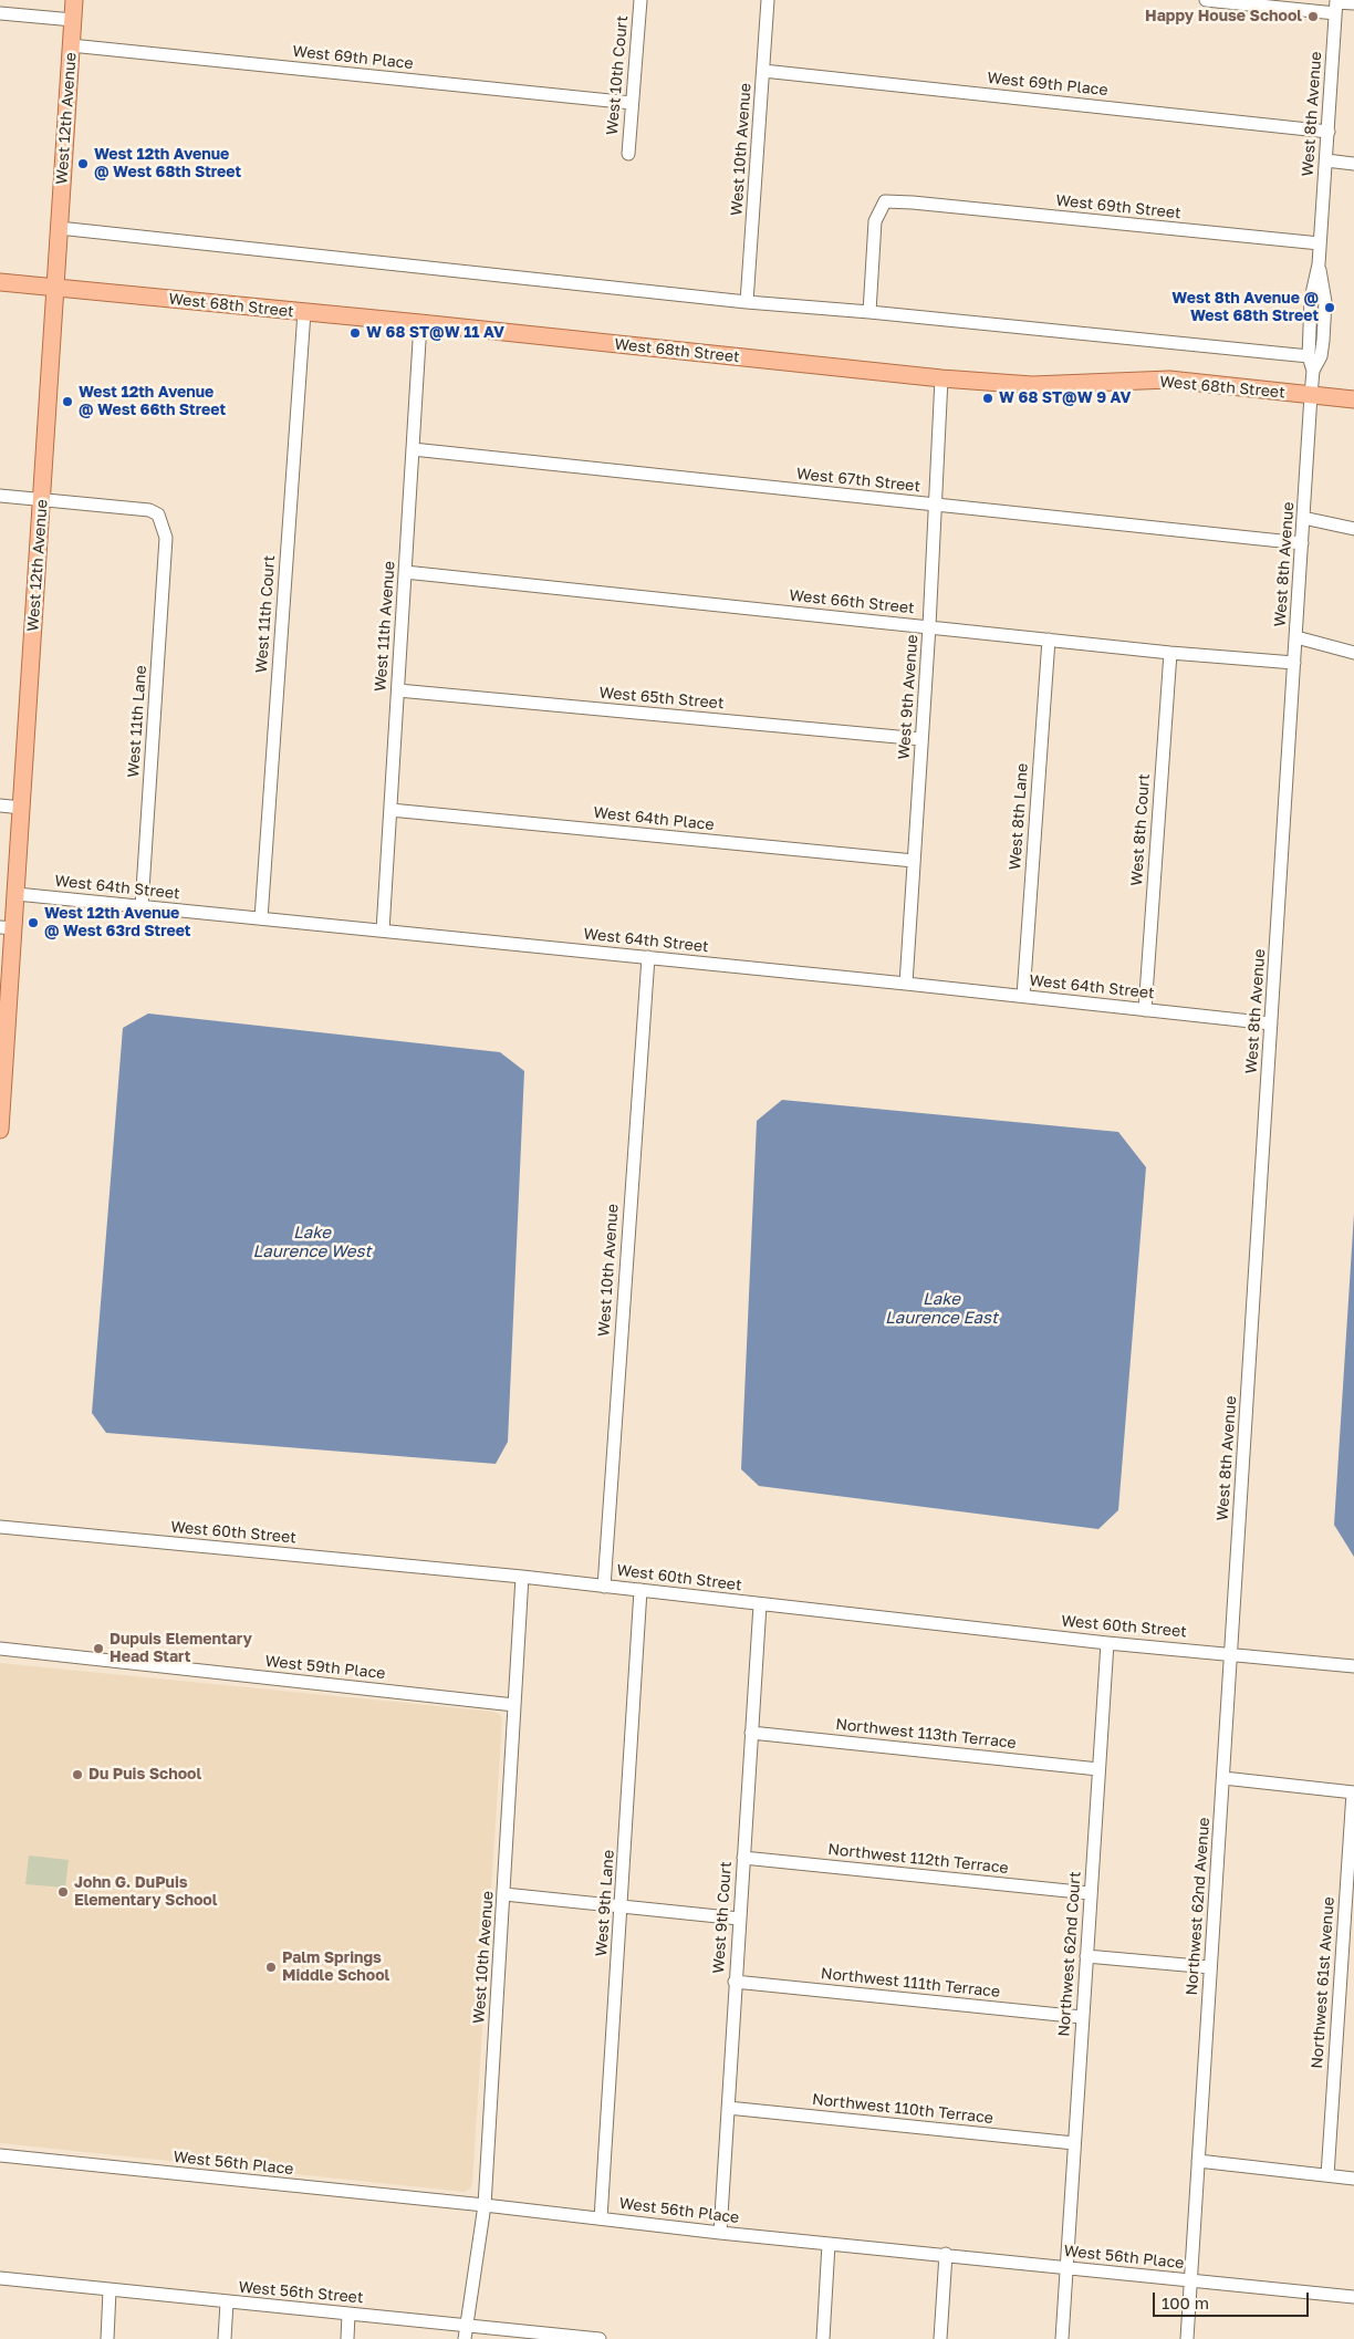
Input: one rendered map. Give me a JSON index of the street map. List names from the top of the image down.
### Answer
{
  "streets": {
    "main road": ["West 12th Avenue", "West 68th Street"],
    "street": [
      "West 69th Place",
      "West 10th Court",
      "West 8th Avenue",
      "West 10th Avenue",
      "West 69th Street",
      "West 67th Street",
      "West 66th Street",
      "West 11th Court",
      "West 11th Avenue",
      "West 9th Avenue",
      "West 65th Street",
      "West 11th Lane",
      "West 8th Lane",
      "West 64th Place",
      "West 8th Court",
      "West 64th Street",
      "West 60th Street",
      "West 59th Place",
      "Northwest 113th Terrace",
      "Northwest 112th Terrace",
      "West 9th Lane",
      "Northwest 62nd Avenue",
      "West 9th Court",
      "Northwest 62nd Court",
      "Northwest 111th Terrace",
      "Northwest 61st Avenue",
      "Northwest 110th Terrace",
      "West 56th Place",
      "West 56th Street"
    ]
  },
  "crossings": [
    ["West 69th Place", "West 10th Court"],
    ["West 69th Place", "West 8th Avenue"],
    ["West 69th Place", "West 12th Avenue"],
    ["West 69th Place", "West 10th Avenue"],
    ["West 8th Avenue", "West 69th Street"],
    ["West 8th Avenue", "West 68th Street"],
    ["West 8th Avenue", "West 67th Street"],
    ["West 8th Avenue", "West 66th Street"],
    ["West 8th Avenue", "West 64th Street"],
    ["West 8th Avenue", "West 60th Street"],
    ["West 8th Avenue", "Northwest 62nd Avenue"],
    ["West 12th Avenue", "West 68th Street"],
    ["West 12th Avenue", "West 11th Lane"],
    ["West 12th Avenue", "West 64th Street"],
    ["West 10th Avenue", "West 64th Street"],
    ["West 10th Avenue", "West 60th Street"],
    ["West 10th Avenue", "West 59th Place"],
    ["West 10th Avenue", "West 56th Place"],
    ["West 10th Avenue", "West 56th Street"],
    ["West 68th Street", "West 11th Court"],
    ["West 68th Street", "West 11th Avenue"],
    ["West 68th Street", "West 9th Avenue"],
    ["West 67th Street", "West 11th Avenue"],
    ["West 67th Street", "West 9th Avenue"],
    ["West 66th Street", "West 11th Avenue"],
    ["West 66th Street", "West 9th Avenue"],
    ["West 66th Street", "West 8th Lane"],
    ["West 66th Street", "West 8th Court"],
    ["West 11th Court", "West 64th Street"],
    ["West 11th Avenue", "West 65th Street"],
    ["West 11th Avenue", "West 64th Place"],
    ["West 11th Avenue", "West 64th Street"],
    ["West 9th Avenue", "West 65th Street"],
    ["West 9th Avenue", "West 64th Place"],
    ["West 9th Avenue", "West 64th Street"],
    ["West 11th Lane", "West 64th Street"],
    ["West 8th Lane", "West 64th Street"],
    ["West 8th Court", "West 64th Street"],
    ["West 60th Street", "West 9th Lane"],
    ["West 60th Street", "Northwest 62nd Avenue"],
    ["West 60th Street", "West 9th Court"],
    ["West 60th Street", "Northwest 62nd Court"],
    ["Northwest 113th Terrace", "West 9th Court"],
    ["Northwest 113th Terrace", "Northwest 62nd Court"],
    ["Northwest 112th Terrace", "West 9th Court"],
    ["Northwest 112th Terrace", "Northwest 62nd Court"],
    ["West 9th Lane", "West 56th Place"],
    ["West 9th Court", "Northwest 111th Terrace"],
    ["West 9th Court", "Northwest 110th Terrace"],
    ["West 9th Court", "West 56th Place"],
    ["Northwest 62nd Court", "Northwest 111th Terrace"],
    ["Northwest 62nd Court", "Northwest 110th Terrace"],
    ["Northwest 62nd Court", "West 56th Place"]
  ],
  "water": ["Lake Laurence West", "Lake Laurence East"],
  "places": [
    "Happy House School",
    "West 12th Avenue @ West 68th Street",
    "West 8th Avenue @ West 68th Street",
    "W 68 ST@W 11 AV",
    "W 68 ST@W 9 AV",
    "West 12th Avenue @ West 66th Street",
    "West 12th Avenue @ West 63rd Street",
    "Dupuis Elementary Head Start",
    "Du Puis School",
    "John G. DuPuis Elementary School",
    "Palm Springs Middle School"
  ],
  "scale_bar": "100 m"
}
